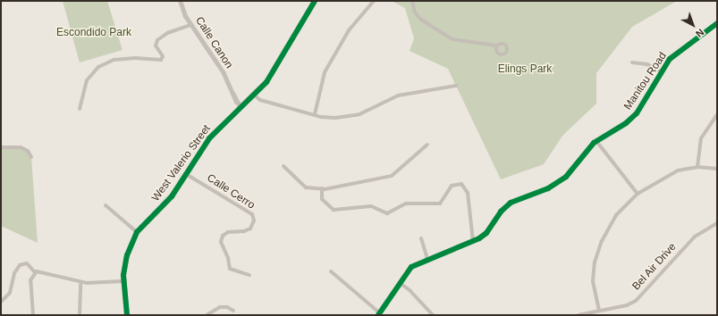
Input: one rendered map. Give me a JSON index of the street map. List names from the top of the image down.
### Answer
{
  "streets": {
    "street": [
      "Calle Canon",
      "Manitou Road",
      "West Valerio Street",
      "Calle Cerro",
      "Bel Air Drive"
    ]
  },
  "crossings": [
    ["Calle Canon", "West Valerio Street"],
    ["West Valerio Street", "Calle Cerro"]
  ],
  "parks": ["Escondido Park", "Elings Park"],
  "north": "bottom right"
}
